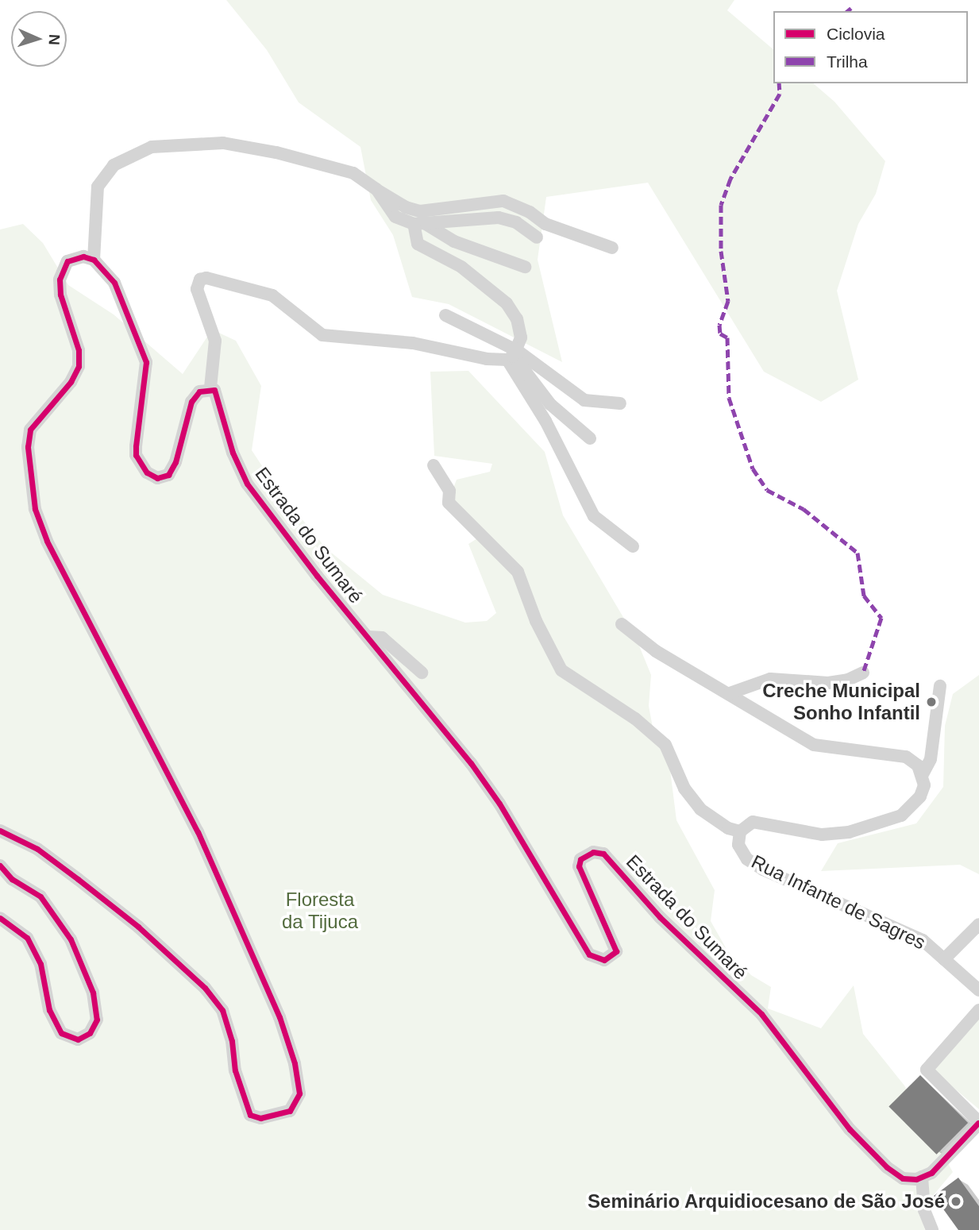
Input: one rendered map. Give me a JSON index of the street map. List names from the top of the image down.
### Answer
{
  "streets": {
    "street": ["Estrada do Sumaré", "Rua Infante de Sagres"]
  },
  "parks": ["Floresta da Tijuca"],
  "places": ["Creche Municipal Sonho Infantil", "Seminário Arquidiocesano de São José"],
  "legend": ["Ciclovia", "Trilha"],
  "north": "right"
}
